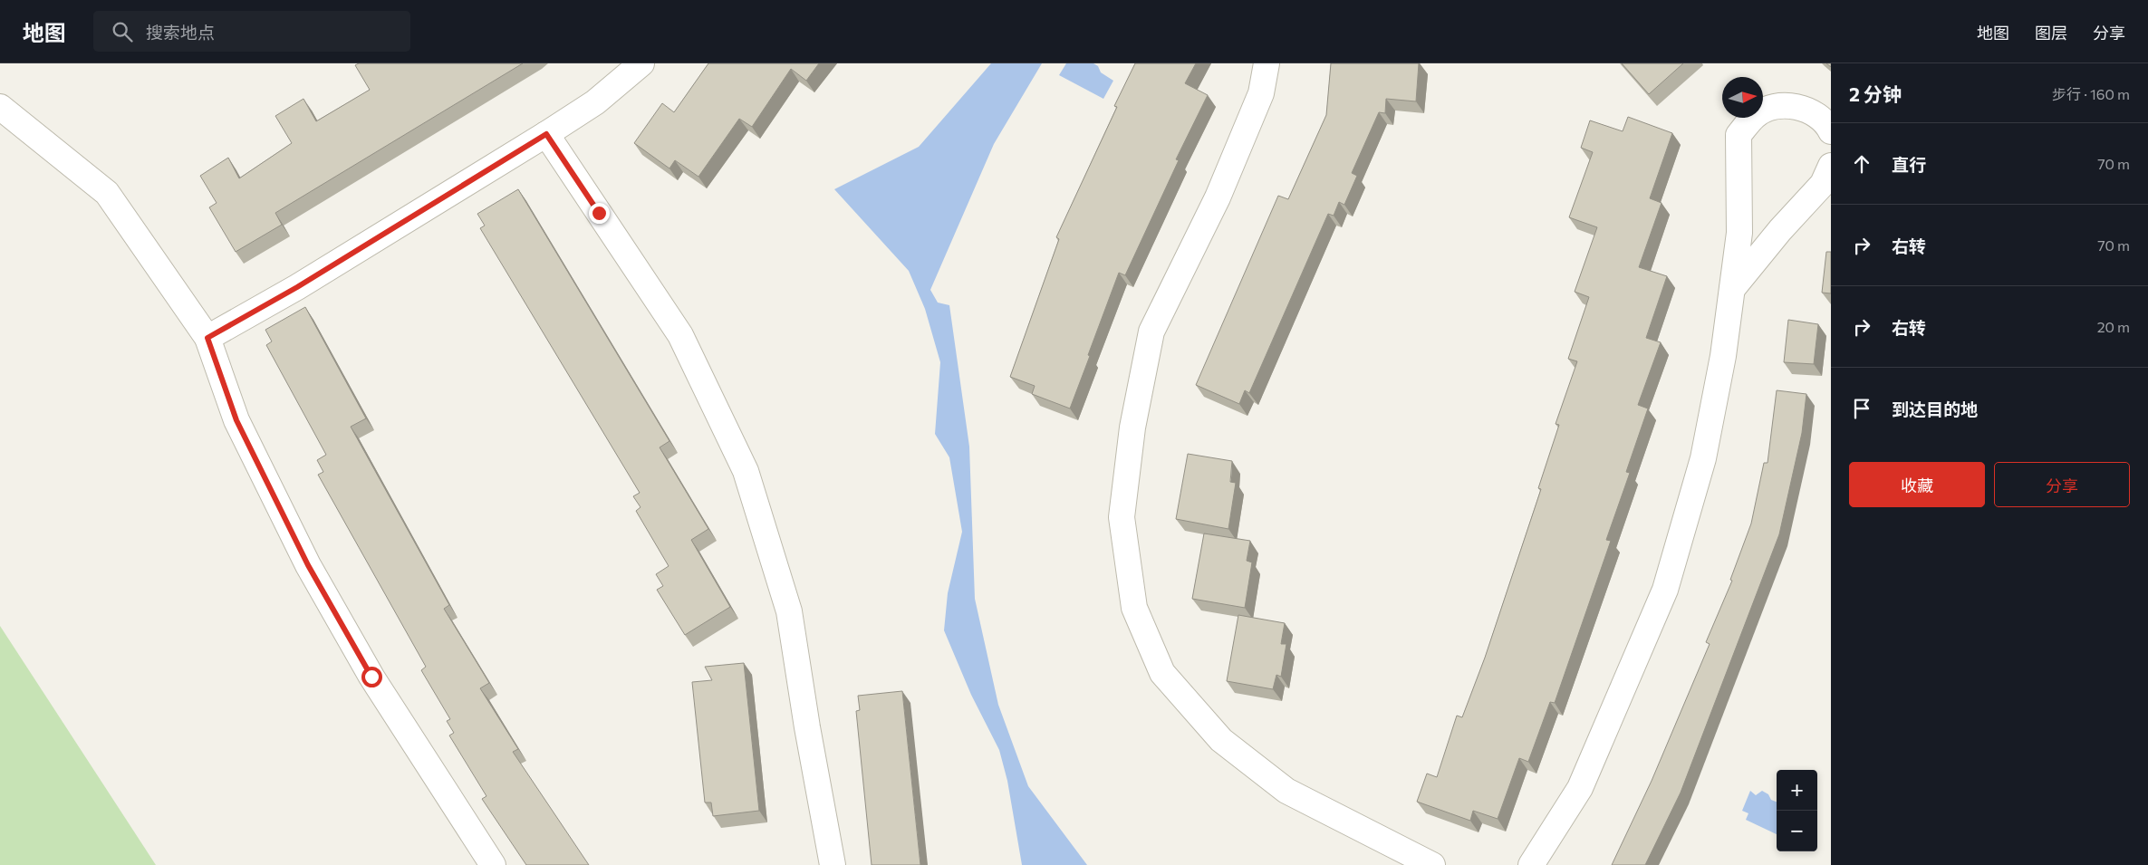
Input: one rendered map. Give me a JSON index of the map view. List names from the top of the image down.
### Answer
{
  "north": "right",
  "page": {
    "header": "地图",
    "search": "搜索地点",
    "nav": ["地图", "图层", "分享"],
    "heading": ["2 分钟", "步行 · 160 m"],
    "list": [
      ["直行", "70 m"],
      ["右转", "70 m"],
      ["右转", "20 m"],
      "到达目的地"
    ],
    "buttons": ["收藏", "分享"],
    "map_buttons": ["+", "−"]
  }
}
